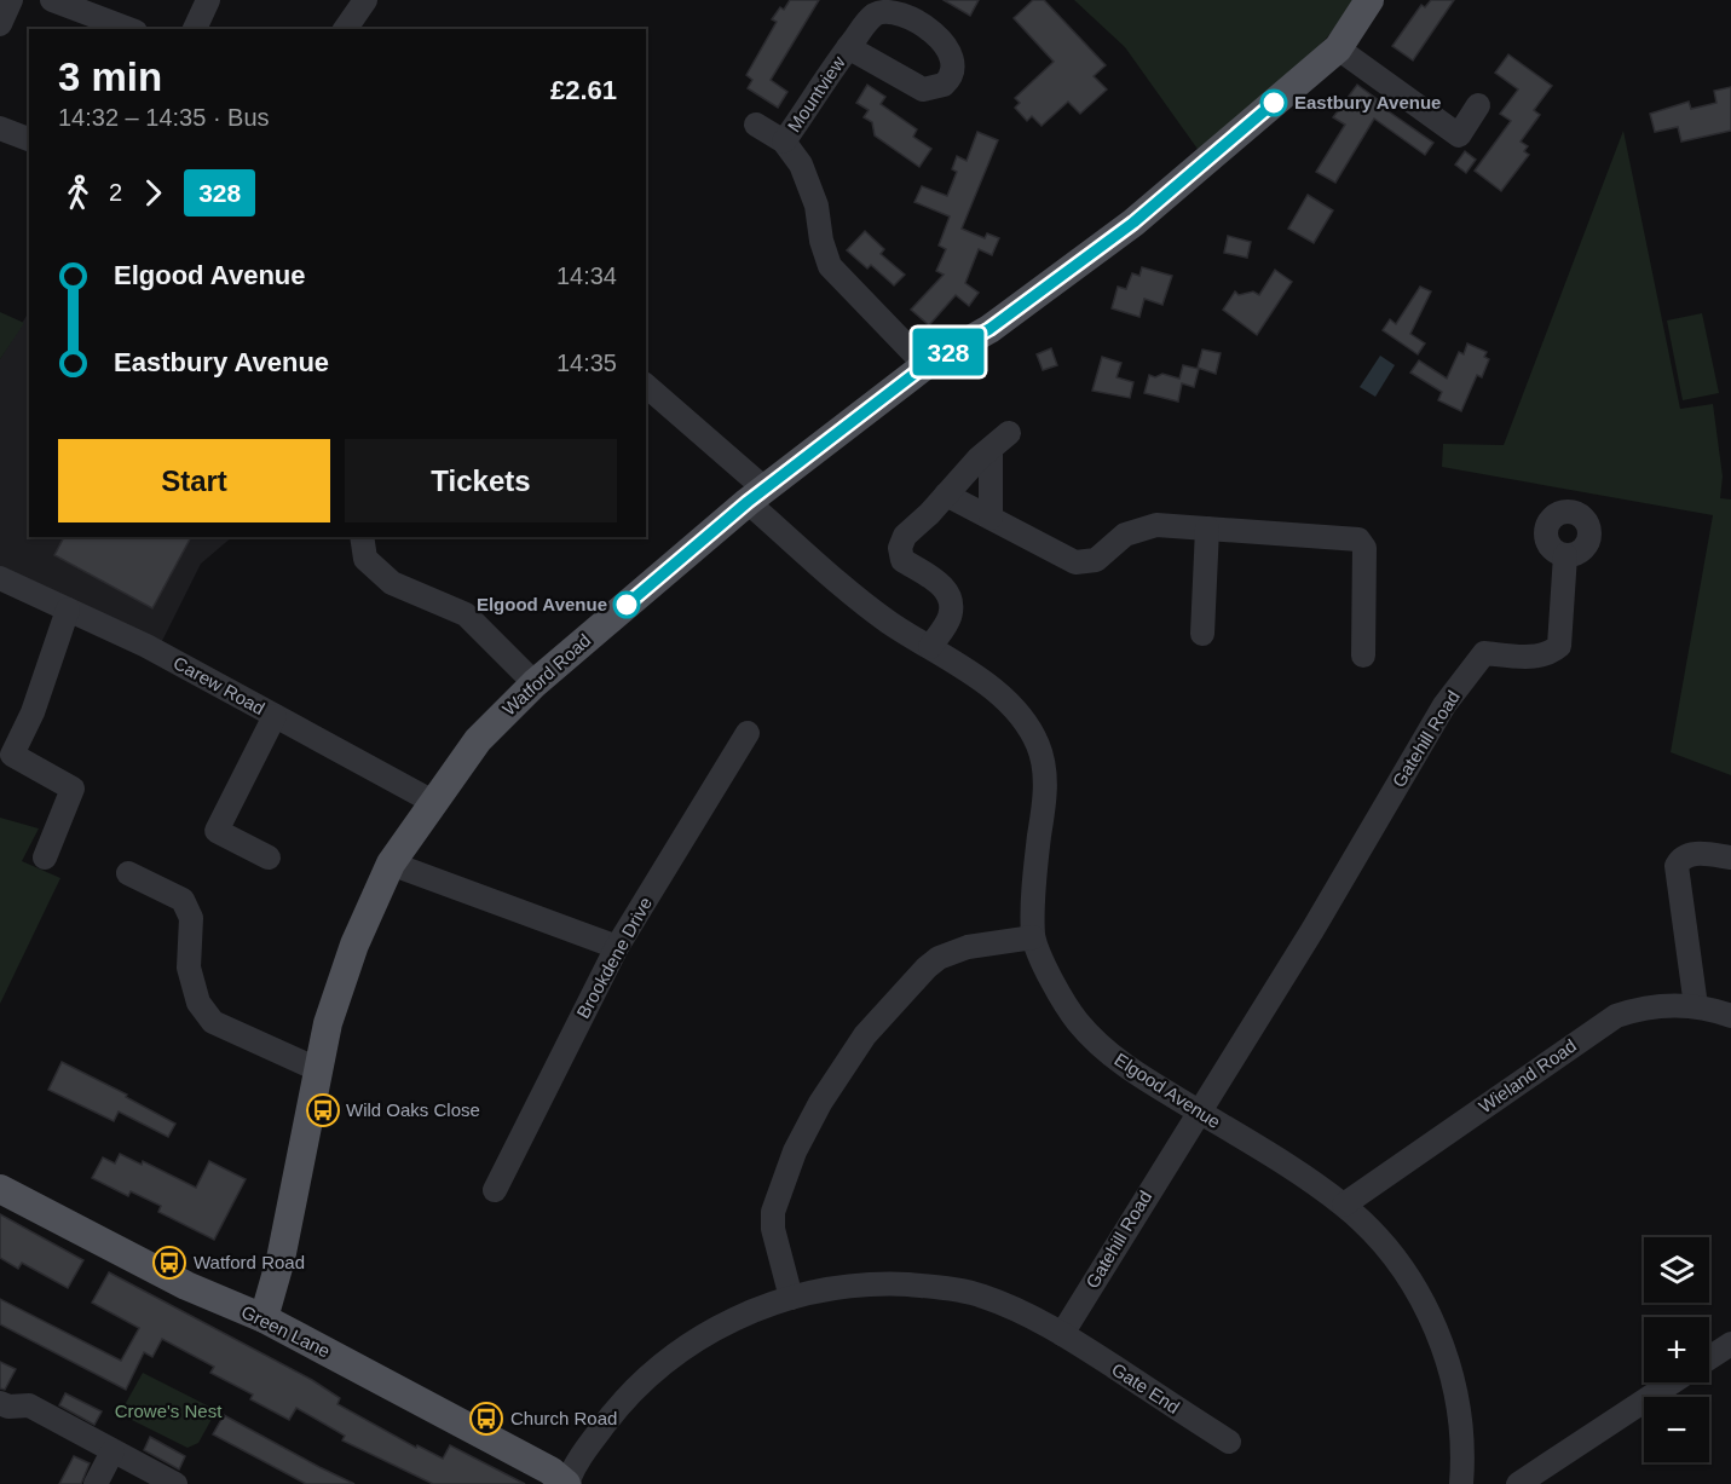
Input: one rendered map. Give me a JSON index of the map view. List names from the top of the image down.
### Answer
{
  "streets": {
    "main road": ["Watford Road", "Green Lane"],
    "street": [
      "Mountview",
      "Carew Road",
      "Gatehill Road",
      "Brookdene Drive",
      "Wieland Road",
      "Elgood Avenue",
      "Gate End"
    ]
  },
  "crossings": [
    ["Mountview", "Watford Road"],
    ["Watford Road", "Carew Road"],
    ["Watford Road", "Elgood Avenue"],
    ["Watford Road", "Green Lane"],
    ["Gatehill Road", "Elgood Avenue"],
    ["Gatehill Road", "Gate End"],
    ["Wieland Road", "Elgood Avenue"]
  ],
  "parks": ["Crowe's Nest"],
  "places": {
    "other": ["Eastbury Avenue", "Elgood Avenue"],
    "bus stop": ["Wild Oaks Close", "Watford Road", "Church Road"]
  },
  "lines": ["bus line 328"],
  "page": {
    "on_map": "328",
    "heading": ["3 min", "14:32 – 14:35 · Bus", "£2.61"],
    "legs": ["2", "328"],
    "list": [
      {
        "name": "Elgood Avenue",
        "value": "14:34"
      },
      {
        "name": "Eastbury Avenue",
        "value": "14:35"
      }
    ],
    "buttons": ["Start", "Tickets"],
    "map_buttons": ["+", "−"]
  }
}
